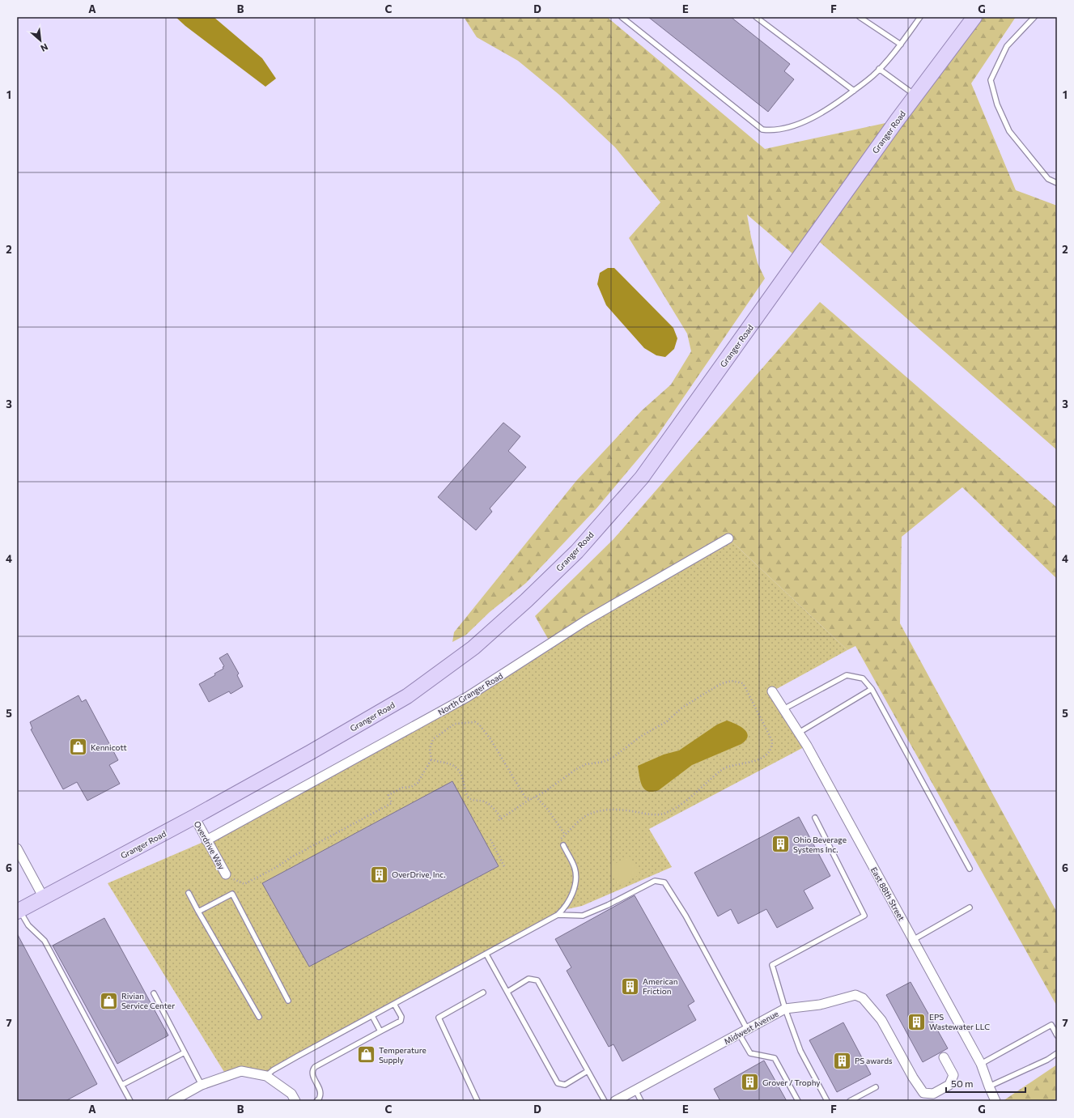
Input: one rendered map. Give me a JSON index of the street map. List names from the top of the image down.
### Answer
{
  "streets": {
    "main road": ["Granger Road"],
    "street": [
      "North Granger Road",
      "Overdrive Way",
      "East 88th Street",
      "Midwest Avenue"
    ]
  },
  "crossings": [
    ["Granger Road", "Overdrive Way"],
    ["North Granger Road", "Overdrive Way"]
  ],
  "places": {
    "shop": ["Kennicott", "Rivian Service Center", "Temperature Supply"],
    "building": [
      "Ohio Beverage Systems Inc.",
      "OverDrive, Inc.",
      "American Friction",
      "EPS Wastewater LLC",
      "PS awards",
      "Grover / Trophy"
    ]
  },
  "scale_bar": "50 m",
  "north": "bottom right",
  "grid": {
    "columns": [
      "A",
      "B",
      "C",
      "D",
      "E",
      "F",
      "G"
    ],
    "rows": [
      "1",
      "2",
      "3",
      "4",
      "5",
      "6",
      "7"
    ]
  }
}
